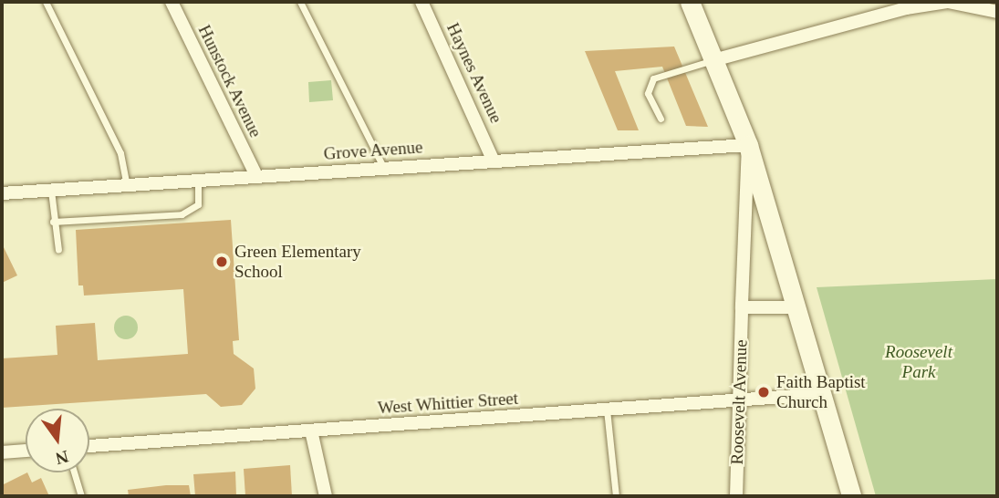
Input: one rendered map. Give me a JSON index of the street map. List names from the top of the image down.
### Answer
{
  "streets": {
    "main road": ["Roosevelt Avenue"],
    "street": [
      "Haynes Avenue",
      "Hunstock Avenue",
      "Grove Avenue",
      "West Whittier Street"
    ]
  },
  "crossings": [
    ["Haynes Avenue", "Grove Avenue"],
    ["Hunstock Avenue", "Grove Avenue"],
    ["Grove Avenue", "Roosevelt Avenue"],
    ["Roosevelt Avenue", "West Whittier Street"]
  ],
  "parks": ["Roosevelt Park"],
  "places": ["Green Elementary School", "Faith Baptist Church"],
  "north": "bottom"
}
